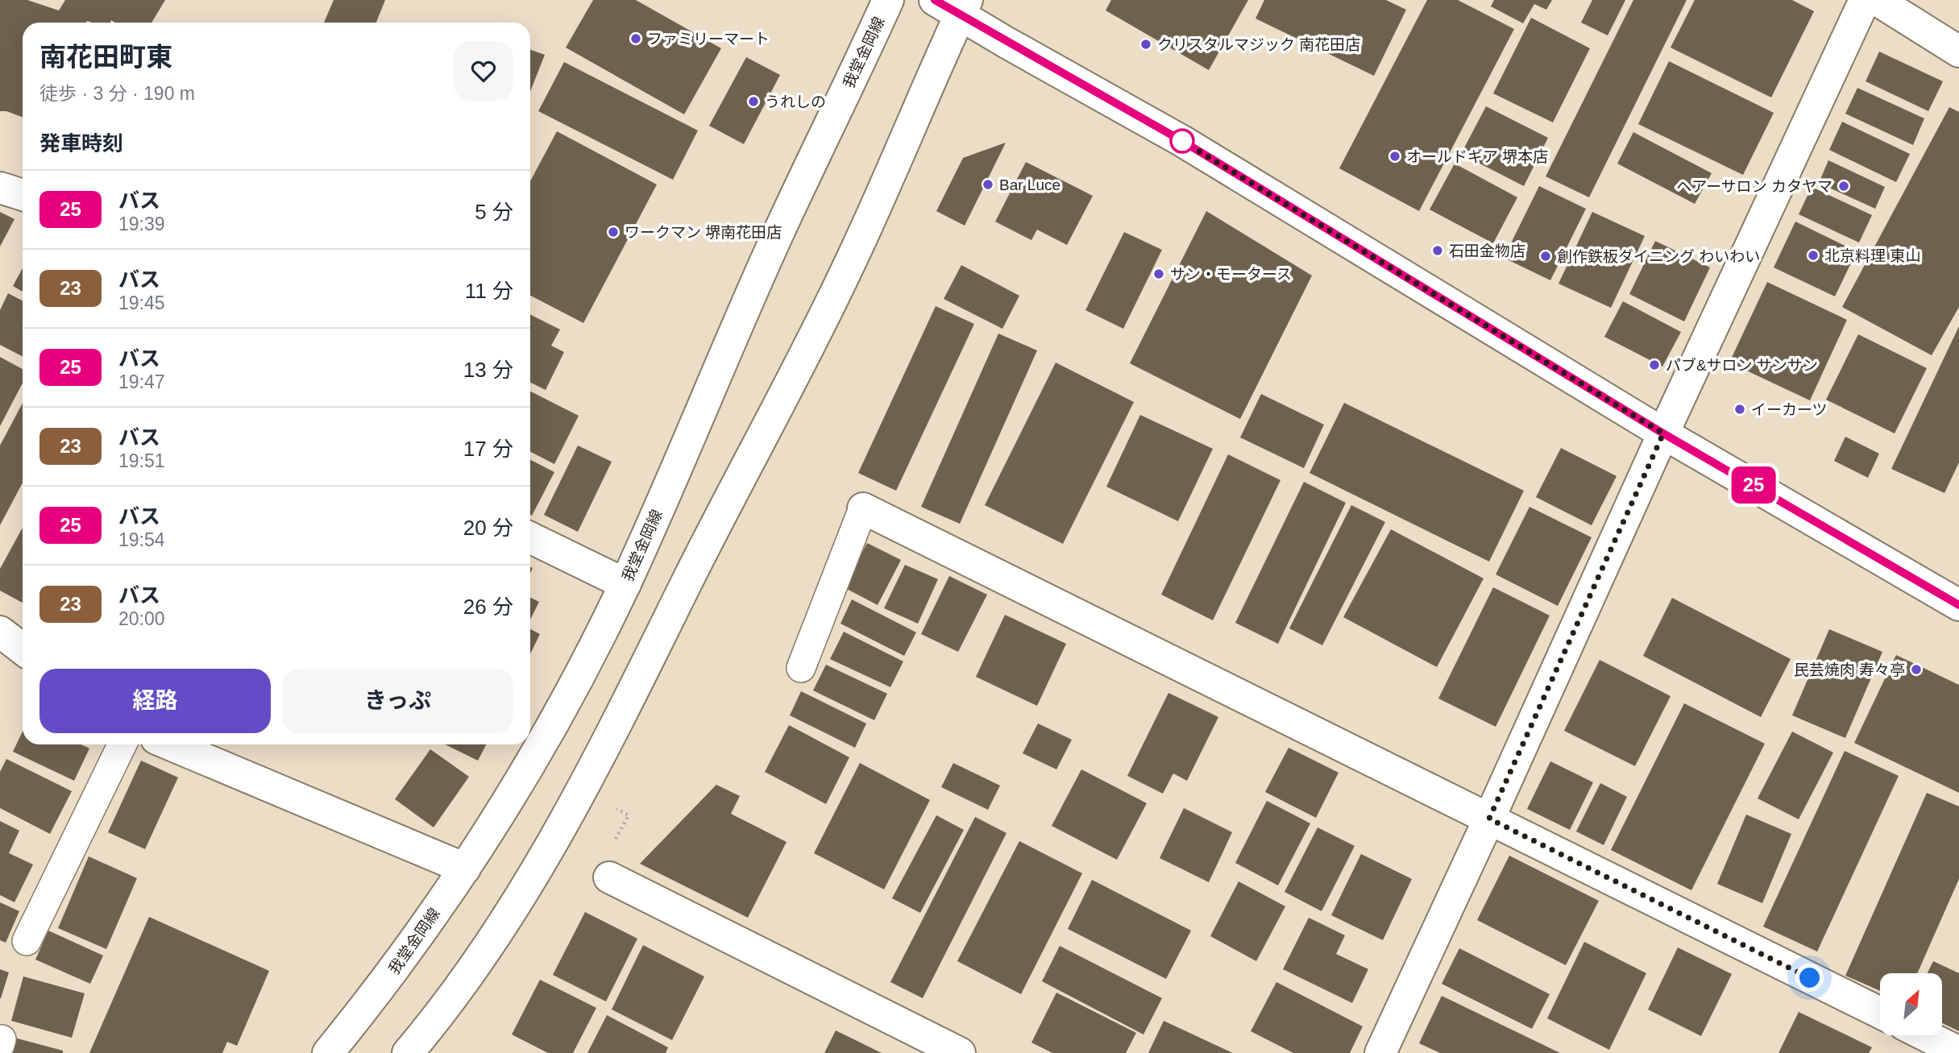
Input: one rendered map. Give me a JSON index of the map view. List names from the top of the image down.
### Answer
{
  "streets": {
    "main road": ["我堂金岡線"]
  },
  "places": [
    "ファミリーマート",
    "クリスタルマジック 南花田店",
    "うれしの",
    "オールドギア 堺本店",
    "Bar Luce",
    "ヘアーサロン カタヤマ",
    "ワークマン 堺南花田店",
    "石田金物店",
    "北京料理 東山",
    "創作鉄板ダイニング わいわい",
    "サン・モータース",
    "パブ&サロン サンサン",
    "イーカーツ",
    "民芸焼肉 寿々亭"
  ],
  "lines": ["bus line 25"],
  "north": "top right",
  "page": {
    "on_map": "25",
    "heading": [
      ["南花田町東", "徒歩 · 3 分 · 190 m"],
      "発車時刻"
    ],
    "list": [
      {
        "mark": "25",
        "name": "バス",
        "note": "19:39",
        "value": "5 分"
      },
      {
        "mark": "23",
        "name": "バス",
        "note": "19:45",
        "value": "11 分"
      },
      {
        "mark": "25",
        "name": "バス",
        "note": "19:47",
        "value": "13 分"
      },
      {
        "mark": "23",
        "name": "バス",
        "note": "19:51",
        "value": "17 分"
      },
      {
        "mark": "25",
        "name": "バス",
        "note": "19:54",
        "value": "20 分"
      },
      {
        "mark": "23",
        "name": "バス",
        "note": "20:00",
        "value": "26 分"
      }
    ],
    "buttons": ["経路", "きっぷ"]
  }
}
